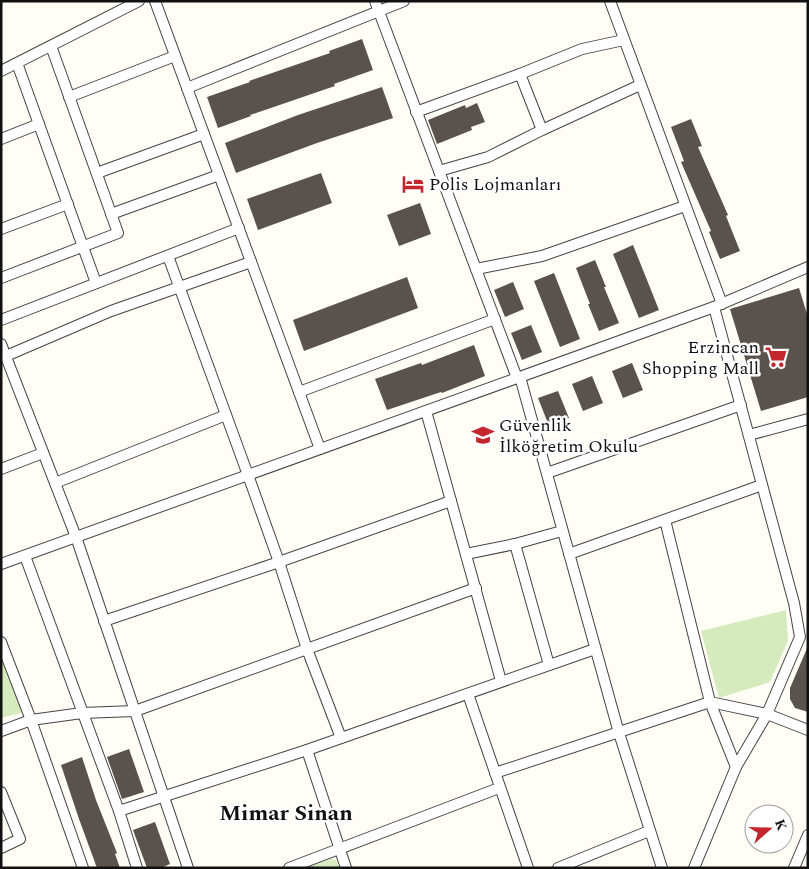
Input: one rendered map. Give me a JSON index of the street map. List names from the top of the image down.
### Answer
{
  "districts": ["Mimar Sinan"],
  "places": {
    "hotel": ["Polis Lojmanları"],
    "supermarket": ["Erzincan Shopping Mall"],
    "school or university": ["Güvenlik İlköğretim Okulu"]
  },
  "north": "right"
}
